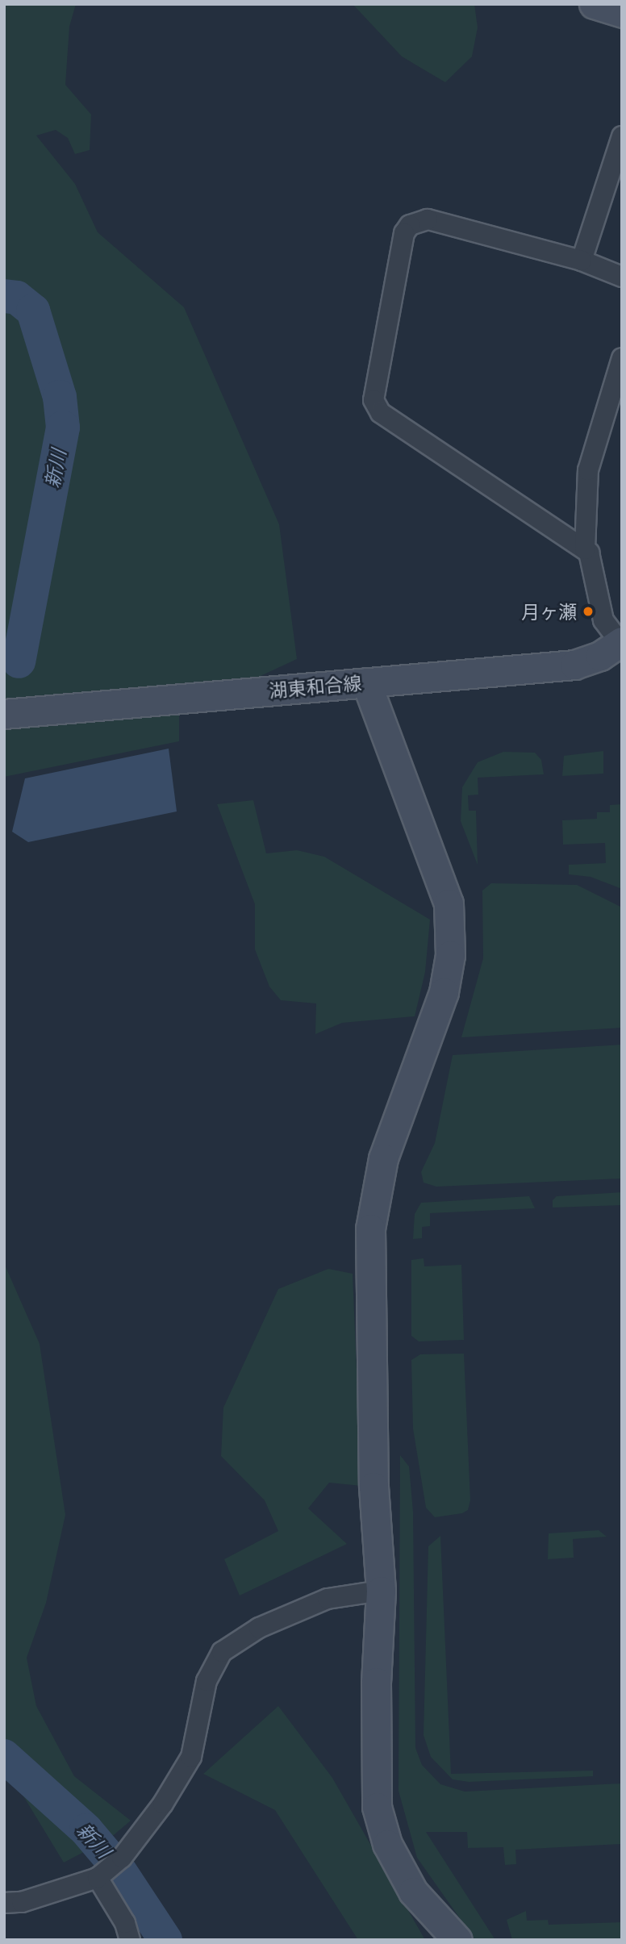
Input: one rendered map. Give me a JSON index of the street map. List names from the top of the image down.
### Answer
{
  "streets": {
    "street": ["湖東和合線"]
  },
  "water": ["新川"],
  "places": ["月ヶ瀬"]
}
